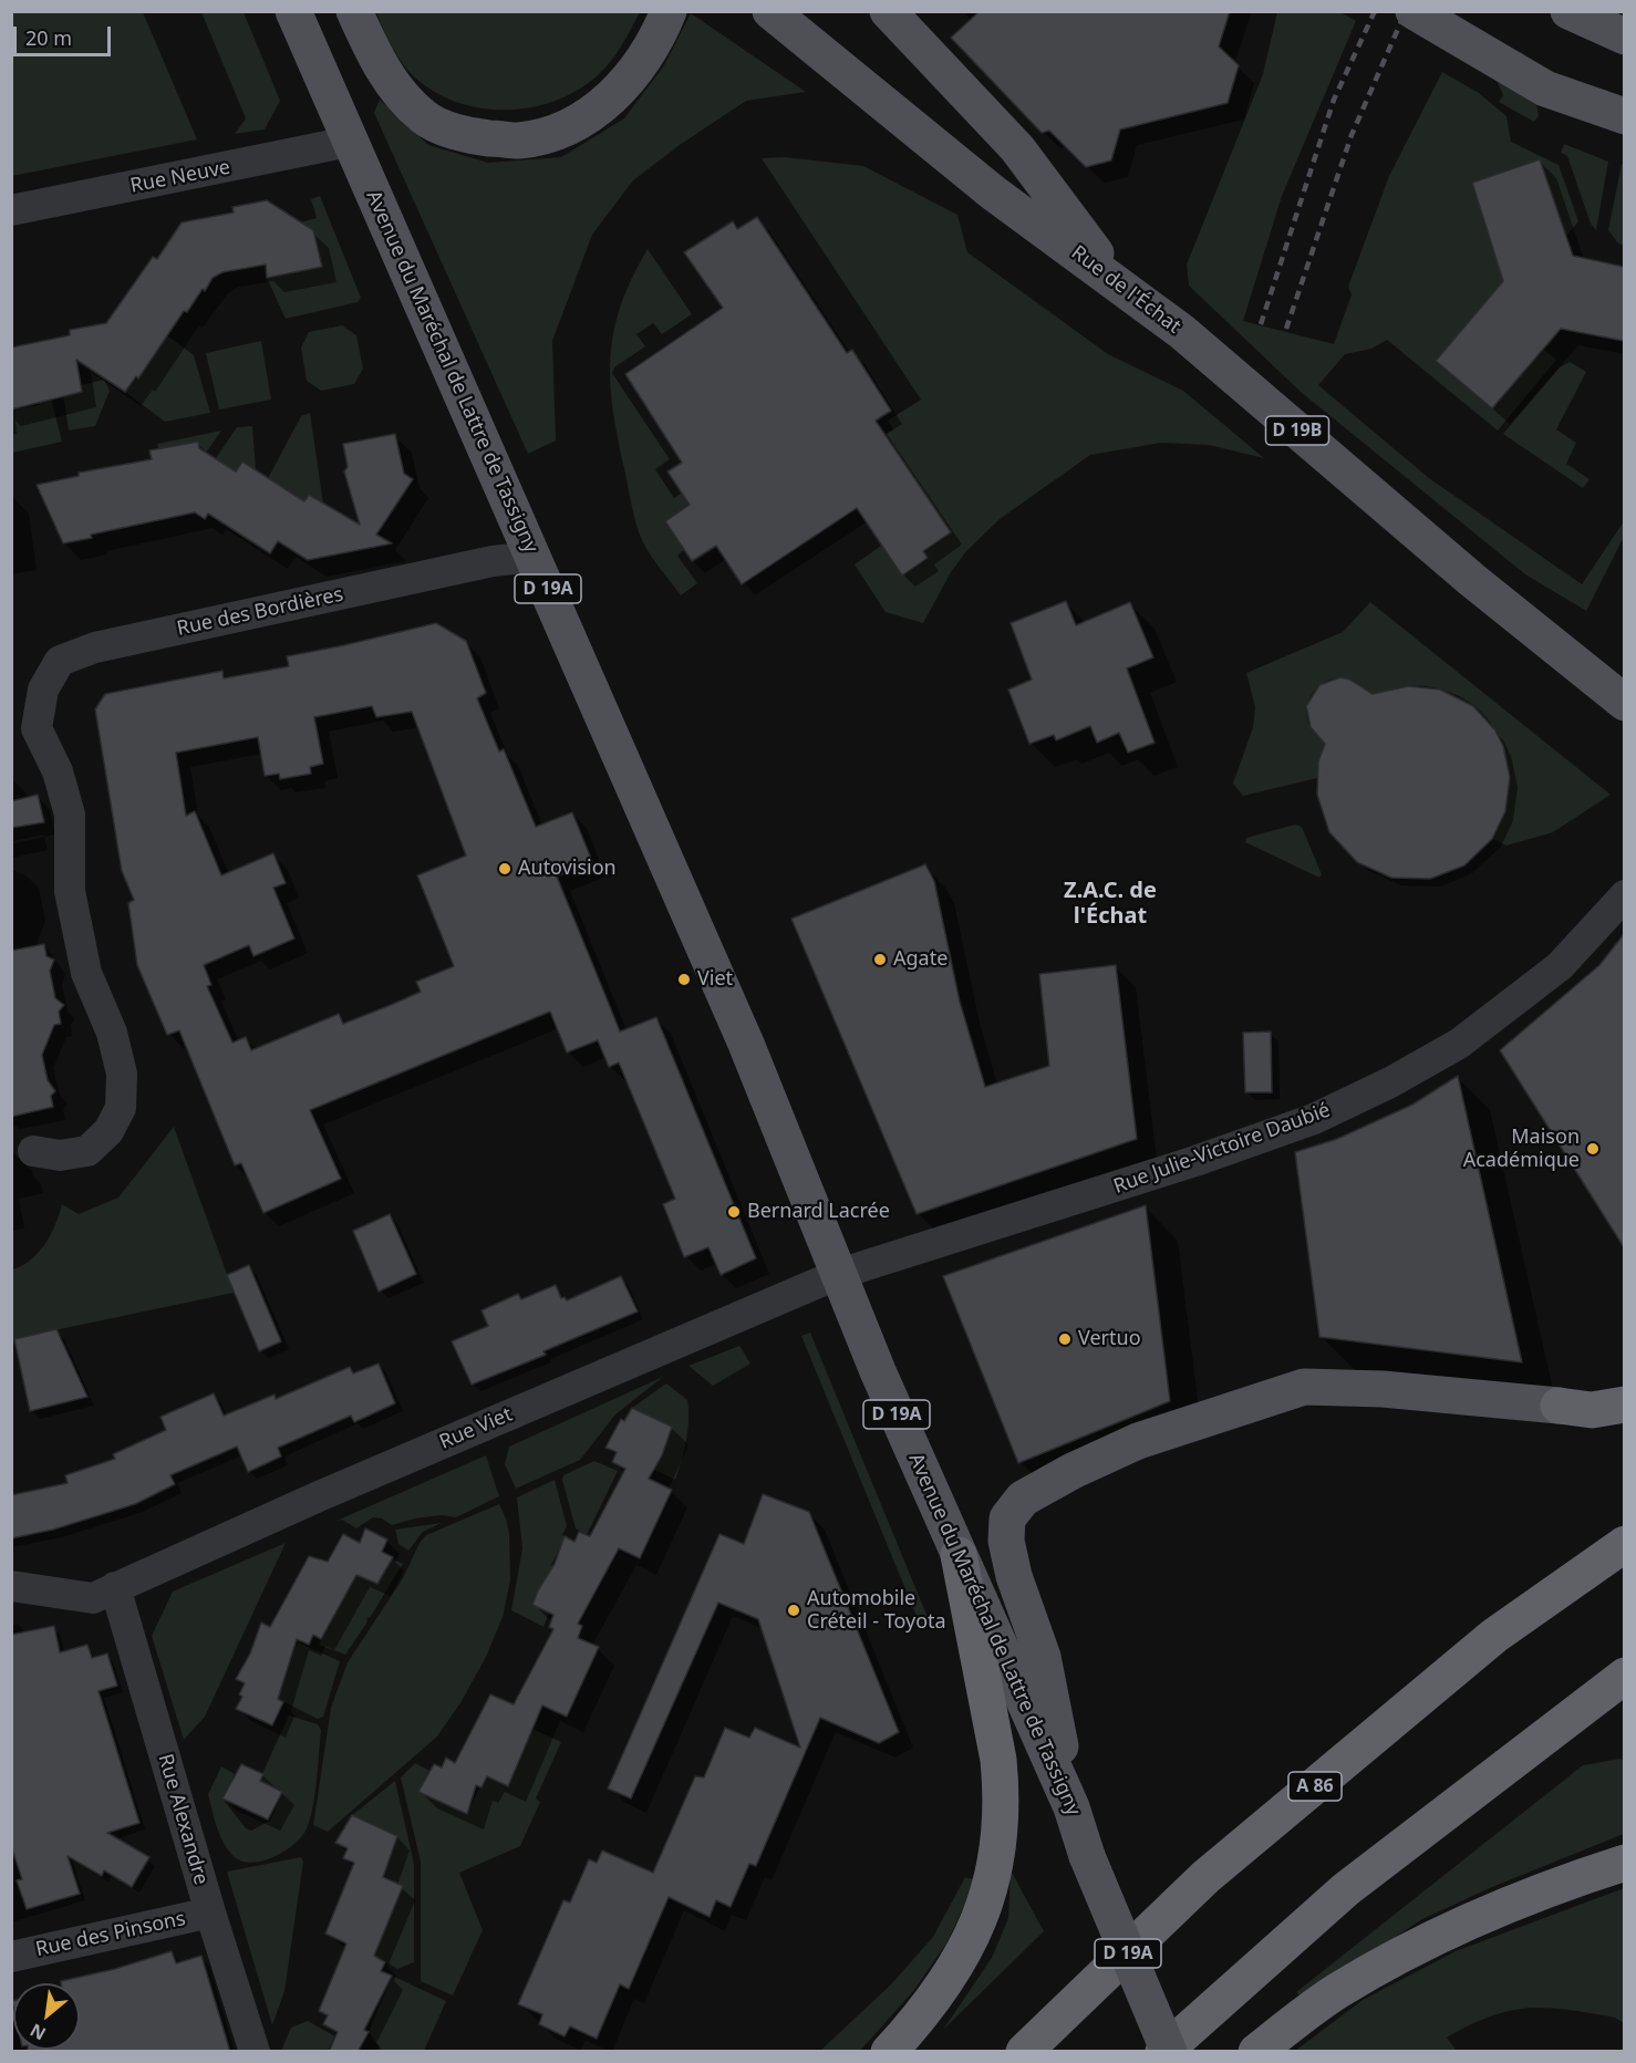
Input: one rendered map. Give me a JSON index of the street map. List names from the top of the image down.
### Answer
{
  "streets": {
    "highway": ["A 86"],
    "main road": [
      "Rue de l'Échat",
      "Avenue du Maréchal de Lattre de Tassigny",
      "D 19B",
      "D 19A"
    ],
    "street": [
      "Rue Neuve",
      "Rue des Bordières",
      "Rue Julie-Victoire Daubié",
      "Rue Viet",
      "Rue Alexandre",
      "Rue des Pinsons"
    ]
  },
  "crossings": [
    ["Rue Neuve", "Avenue du Maréchal de Lattre de Tassigny"],
    ["Avenue du Maréchal de Lattre de Tassigny", "Rue des Bordières"],
    ["Avenue du Maréchal de Lattre de Tassigny", "Rue Julie-Victoire Daubié"],
    ["Avenue du Maréchal de Lattre de Tassigny", "Rue Viet"],
    ["Rue Julie-Victoire Daubié", "Rue Viet"],
    ["Rue Viet", "Rue Alexandre"],
    ["Rue Alexandre", "Rue des Pinsons"]
  ],
  "districts": ["Z.A.C. de l'Échat"],
  "places": [
    "Autovision",
    "Agate",
    "Viet",
    "Maison Académique",
    "Bernard Lacrée",
    "Vertuo",
    "Automobile Créteil - Toyota"
  ],
  "scale_bar": "20 m",
  "north": "bottom left"
}
